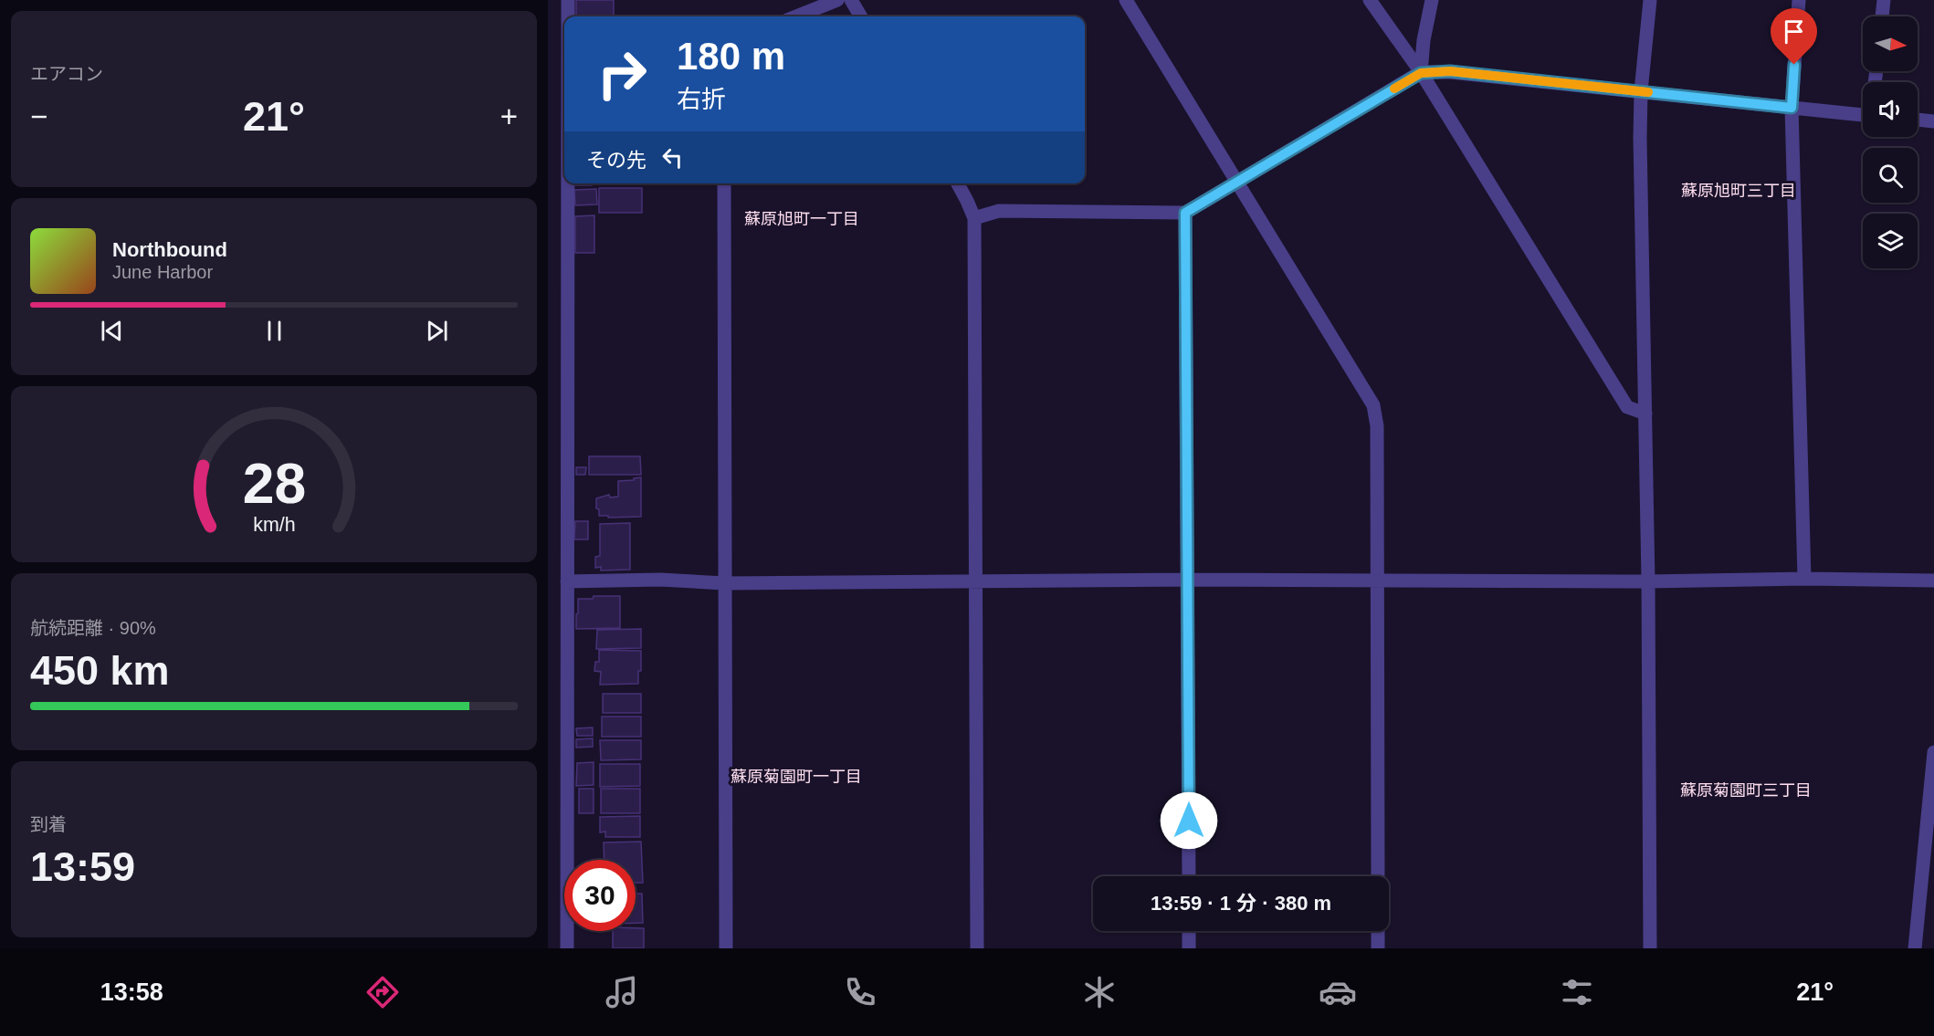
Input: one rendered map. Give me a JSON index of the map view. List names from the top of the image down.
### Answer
{
  "districts": [
    "蘇原旭町三丁目",
    "蘇原旭町一丁目",
    "蘇原菊園町一丁目",
    "蘇原菊園町三丁目"
  ],
  "north": "right",
  "page": {
    "tile": [
      "エアコン",
      ["航続距離 · 90%", "450 km"],
      ["到着", "13:59"]
    ],
    "turn": ["180 m", "右折"],
    "heat": ["−", "21°", "+"],
    "then": "その先",
    "song": ["Northbound", "June Harbor"],
    "limit": "30",
    "trip": "13:59 · 1 分 · 380 m",
    "tabs": ["13:58", "21°"],
    "gauge": ["28", "km/h"]
  }
}
